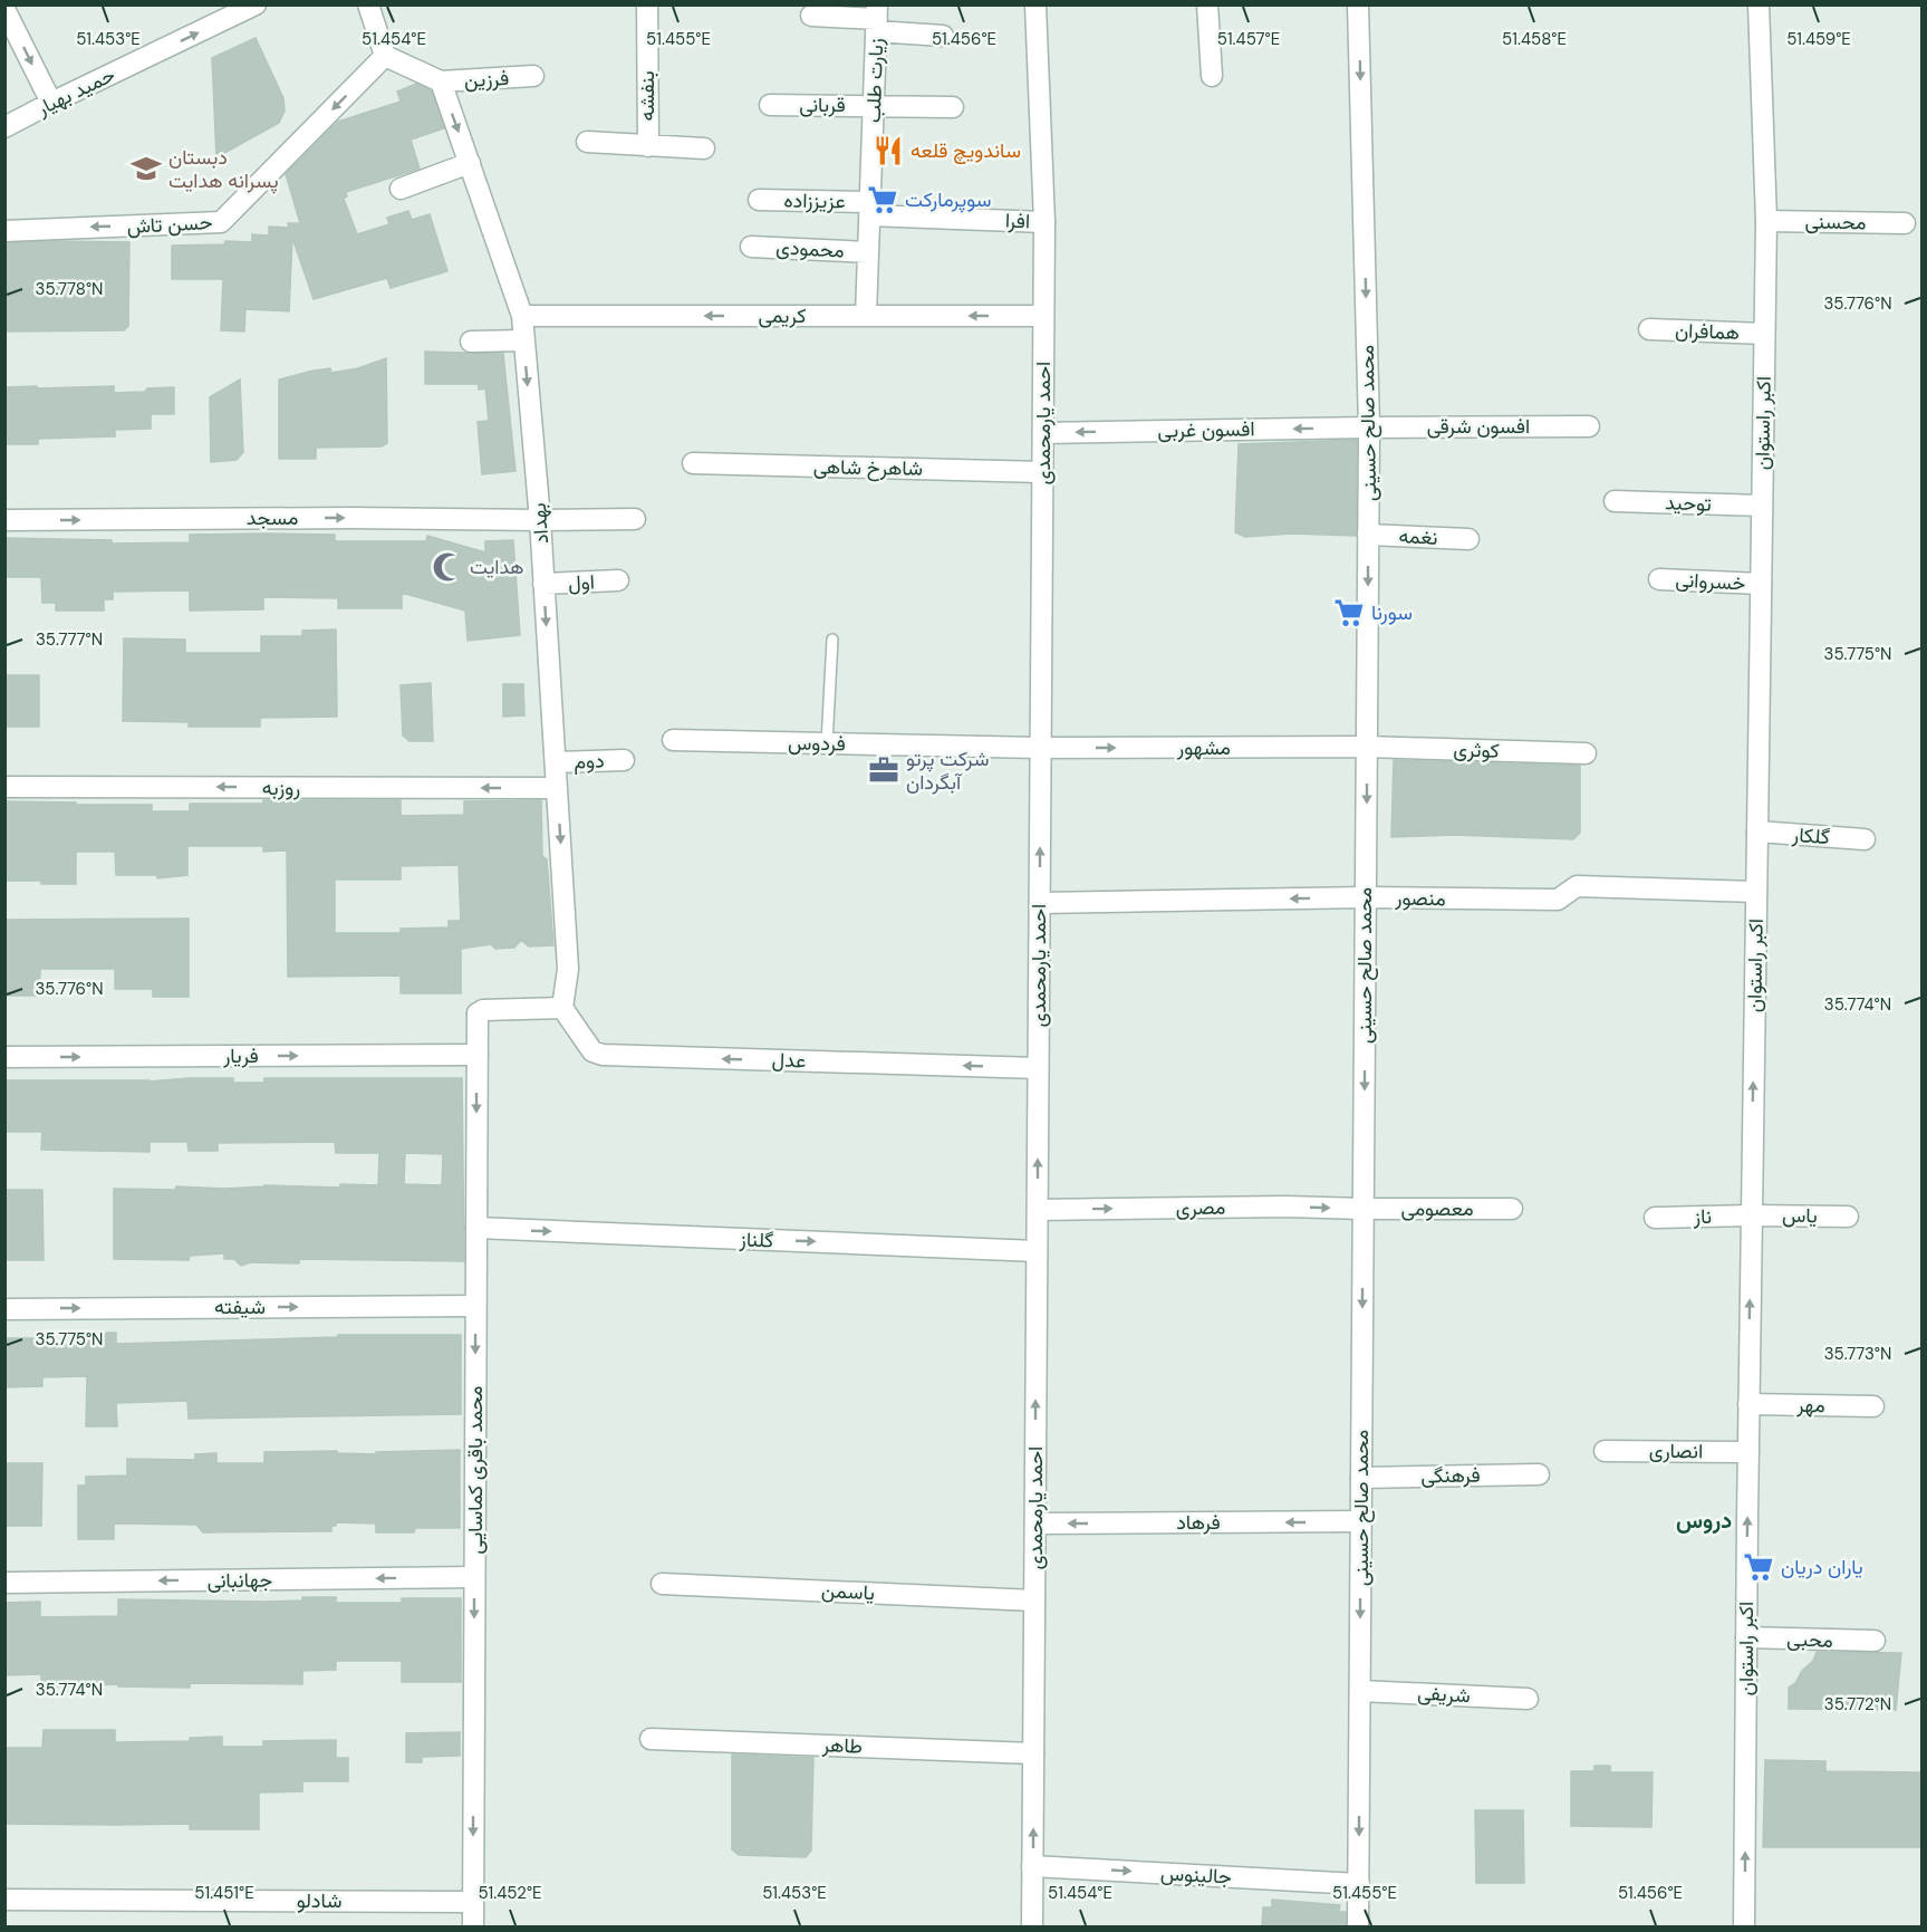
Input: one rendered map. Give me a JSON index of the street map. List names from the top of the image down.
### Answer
{
  "streets": {
    "street": [
      "فرزین",
      "زیارت طلب",
      "حمید بهیار",
      "بنفشه",
      "قربانی",
      "عزیززاده",
      "افرا",
      "محسنی",
      "حسن تاش",
      "محمودی",
      "کریمی",
      "همافران",
      "احمد یارمحمدی",
      "محمد صالح حسینی",
      "اکبر راستوان",
      "افسون شرقی",
      "افسون غربی",
      "شاهرخ شاهی",
      "توحید",
      "مسجد",
      "بهداد",
      "نغمه",
      "خسروانی",
      "اول",
      "فردوس",
      "مشهور",
      "کوثری",
      "دوم",
      "روزبه",
      "گلکار",
      "منصور",
      "فریار",
      "عدل",
      "مصری",
      "معصومی",
      "یاس",
      "ناز",
      "گلناز",
      "شیفته",
      "مهر",
      "انصاری",
      "محمد باقری کماسایی",
      "فرهنگی",
      "فرهاد",
      "جهانبانی",
      "یاسمن",
      "محبی",
      "شریفی",
      "طاهر",
      "جالینوس",
      "شادلو"
    ]
  },
  "crossings": [
    ["فرزین", "بهداد"],
    ["زیارت طلب", "قربانی"],
    ["زیارت طلب", "عزیززاده"],
    ["زیارت طلب", "افرا"],
    ["زیارت طلب", "محمودی"],
    ["زیارت طلب", "کریمی"],
    ["عزیززاده", "افرا"],
    ["افرا", "احمد یارمحمدی"],
    ["محسنی", "اکبر راستوان"],
    ["کریمی", "احمد یارمحمدی"],
    ["کریمی", "بهداد"],
    ["همافران", "اکبر راستوان"],
    ["احمد یارمحمدی", "افسون غربی"],
    ["احمد یارمحمدی", "شاهرخ شاهی"],
    ["احمد یارمحمدی", "فردوس"],
    ["احمد یارمحمدی", "مشهور"],
    ["احمد یارمحمدی", "منصور"],
    ["احمد یارمحمدی", "عدل"],
    ["احمد یارمحمدی", "مصری"],
    ["احمد یارمحمدی", "گلناز"],
    ["احمد یارمحمدی", "فرهاد"],
    ["احمد یارمحمدی", "یاسمن"],
    ["احمد یارمحمدی", "طاهر"],
    ["احمد یارمحمدی", "جالینوس"],
    ["محمد صالح حسینی", "افسون شرقی"],
    ["محمد صالح حسینی", "افسون غربی"],
    ["محمد صالح حسینی", "نغمه"],
    ["محمد صالح حسینی", "مشهور"],
    ["محمد صالح حسینی", "کوثری"],
    ["محمد صالح حسینی", "منصور"],
    ["محمد صالح حسینی", "مصری"],
    ["محمد صالح حسینی", "معصومی"],
    ["محمد صالح حسینی", "فرهنگی"],
    ["محمد صالح حسینی", "فرهاد"],
    ["محمد صالح حسینی", "شریفی"],
    ["محمد صالح حسینی", "جالینوس"],
    ["اکبر راستوان", "توحید"],
    ["اکبر راستوان", "خسروانی"],
    ["اکبر راستوان", "گلکار"],
    ["اکبر راستوان", "منصور"],
    ["اکبر راستوان", "یاس"],
    ["اکبر راستوان", "ناز"],
    ["اکبر راستوان", "مهر"],
    ["اکبر راستوان", "انصاری"],
    ["اکبر راستوان", "محبی"],
    ["افسون شرقی", "افسون غربی"],
    ["مسجد", "بهداد"],
    ["بهداد", "اول"],
    ["بهداد", "دوم"],
    ["بهداد", "روزبه"],
    ["بهداد", "عدل"],
    ["بهداد", "محمد باقری کماسایی"],
    ["فردوس", "مشهور"],
    ["مشهور", "کوثری"],
    ["فریار", "محمد باقری کماسایی"],
    ["عدل", "محمد باقری کماسایی"],
    ["مصری", "معصومی"],
    ["یاس", "ناز"],
    ["گلناز", "محمد باقری کماسایی"],
    ["شیفته", "محمد باقری کماسایی"],
    ["محمد باقری کماسایی", "جهانبانی"],
    ["محمد باقری کماسایی", "شادلو"]
  ],
  "one_way": [
    "حمید بهیار",
    "حسن تاش",
    "کریمی",
    "احمد یارمحمدی",
    "محمد صالح حسینی",
    "اکبر راستوان",
    "افسون غربی",
    "مسجد",
    "بهداد",
    "مشهور",
    "روزبه",
    "منصور",
    "فریار",
    "عدل",
    "مصری",
    "گلناز",
    "شیفته",
    "محمد باقری کماسایی",
    "فرهاد",
    "جهانبانی",
    "جالینوس"
  ],
  "districts": ["دروس"],
  "places": {
    "restaurant": ["ساندویچ قلعه"],
    "school or university": ["دبستان پسرانه هدایت"],
    "supermarket": ["سوپرمارکت", "سورنا", "یاران دریان"],
    "mosque": ["هدایت"],
    "office": ["شرکت پرتو آبگردان"]
  },
  "coordinates": [
    "51.459°E",
    "51.453°E",
    "51.454°E",
    "51.455°E",
    "51.456°E",
    "51.457°E",
    "51.458°E",
    "35.778°N",
    "35.776°N",
    "35.777°N",
    "35.775°N",
    "35.774°N",
    "35.773°N",
    "35.772°N",
    "51.451°E",
    "51.452°E"
  ]
}
